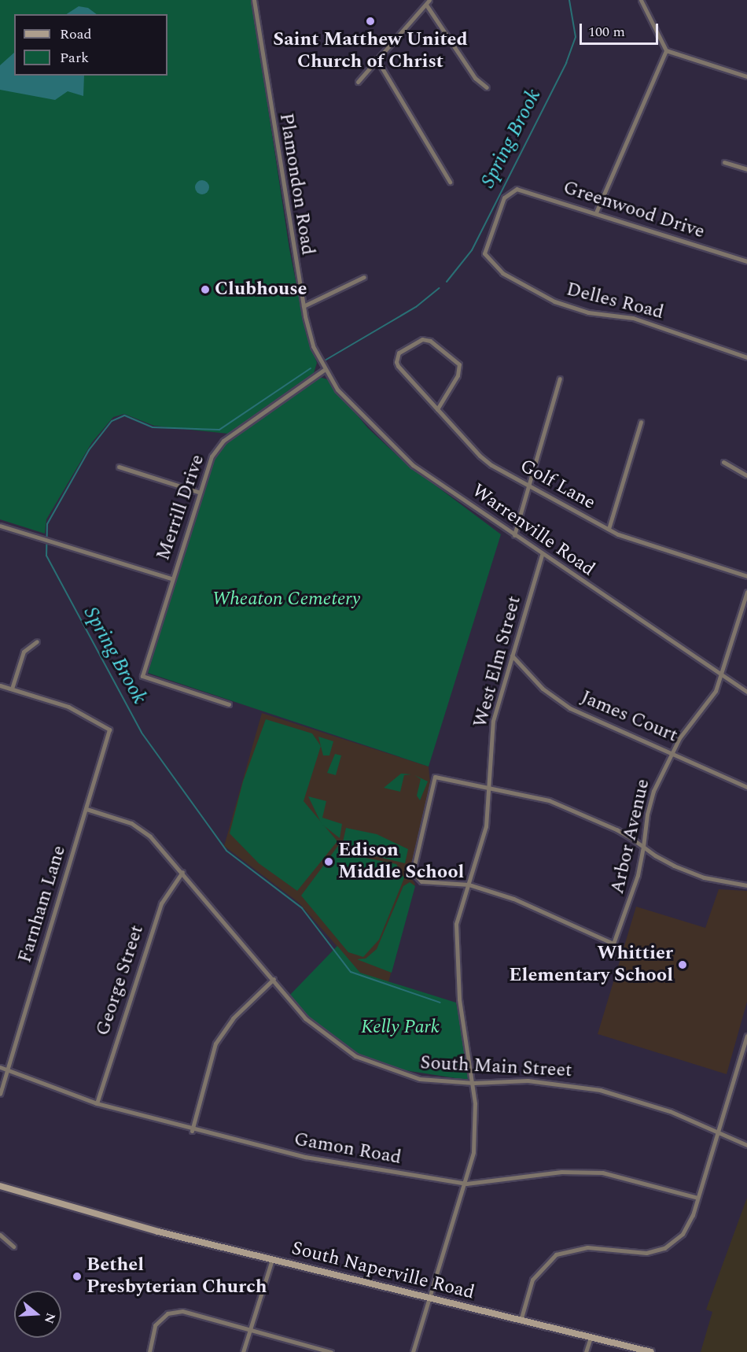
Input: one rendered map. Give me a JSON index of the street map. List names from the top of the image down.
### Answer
{
  "streets": {
    "main road": ["South Naperville Road"],
    "street": [
      "Plamondon Road",
      "Greenwood Drive",
      "Delles Road",
      "Golf Lane",
      "Merrill Drive",
      "Warrenville Road",
      "West Elm Street",
      "James Court",
      "Arbor Avenue",
      "Farnham Lane",
      "George Street",
      "South Main Street",
      "Gamon Road"
    ]
  },
  "crossings": [
    ["Plamondon Road", "Merrill Drive"],
    ["Plamondon Road", "Warrenville Road"],
    ["Greenwood Drive", "Delles Road"],
    ["Merrill Drive", "Warrenville Road"],
    ["Warrenville Road", "West Elm Street"],
    ["Warrenville Road", "Arbor Avenue"],
    ["West Elm Street", "James Court"],
    ["West Elm Street", "Arbor Avenue"],
    ["West Elm Street", "South Main Street"],
    ["West Elm Street", "Gamon Road"],
    ["West Elm Street", "South Naperville Road"],
    ["James Court", "Arbor Avenue"],
    ["Farnham Lane", "South Main Street"],
    ["Farnham Lane", "Gamon Road"],
    ["George Street", "South Main Street"],
    ["George Street", "Gamon Road"]
  ],
  "water": ["Spring Brook"],
  "parks": ["Wheaton Cemetery", "Kelly Park"],
  "places": [
    "Saint Matthew United Church of Christ",
    "Clubhouse",
    "Edison Middle School",
    "Whittier Elementary School",
    "Bethel Presbyterian Church"
  ],
  "legend": ["Road", "Park"],
  "scale_bar": "100 m",
  "north": "right"
}
